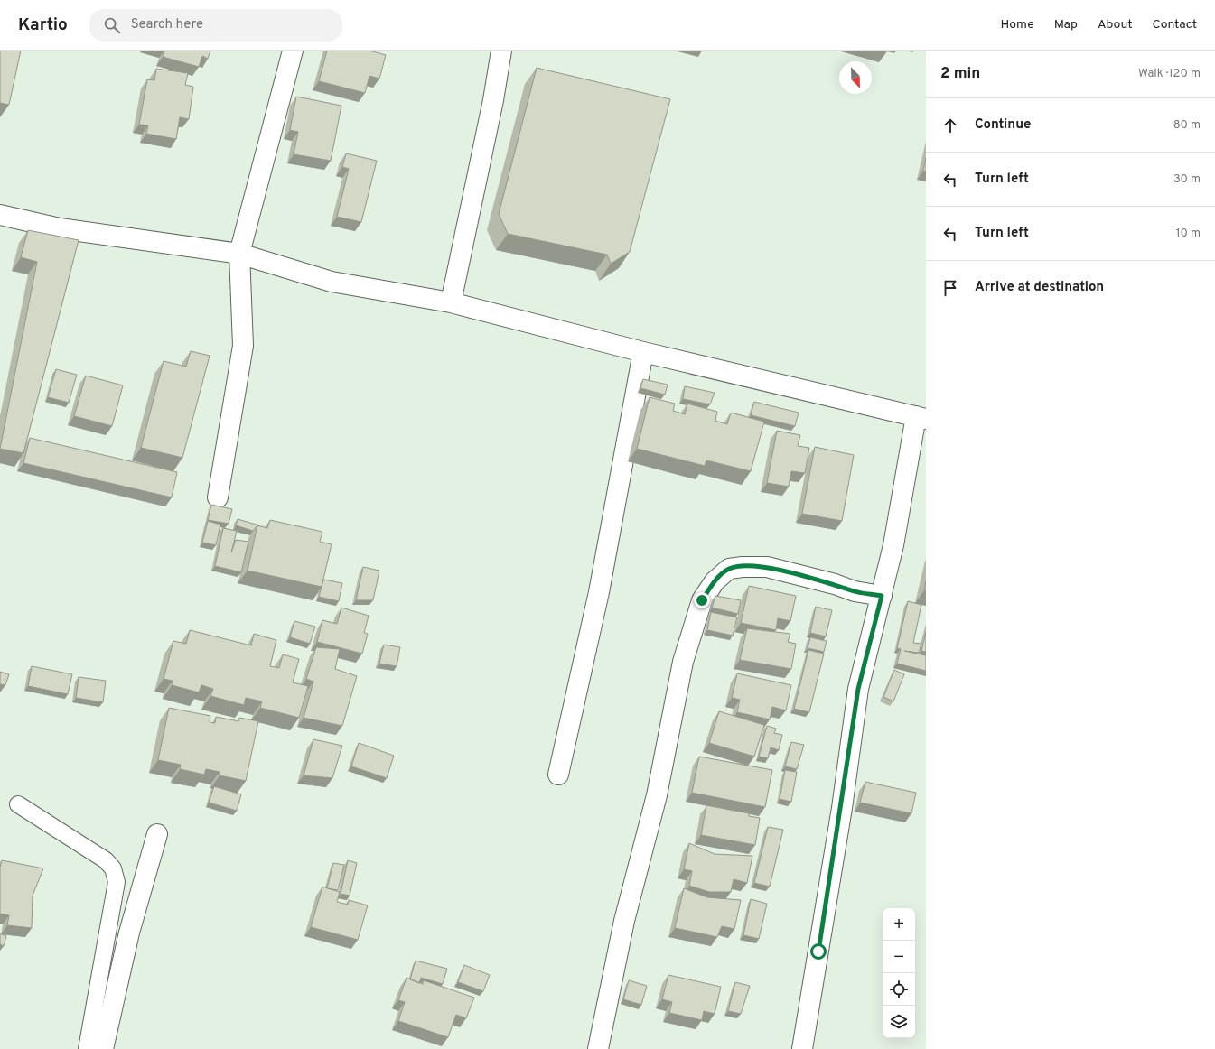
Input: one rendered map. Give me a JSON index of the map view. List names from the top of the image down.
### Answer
{
  "north": "bottom right",
  "page": {
    "header": "Kartio",
    "search": "Search here",
    "nav": [
      "Home",
      "Map",
      "About",
      "Contact"
    ],
    "heading": ["2 min", "Walk · 120 m"],
    "list": [
      ["Continue", "80 m"],
      ["Turn left", "30 m"],
      ["Turn left", "10 m"],
      "Arrive at destination"
    ],
    "map_buttons": ["+", "−"]
  }
}
